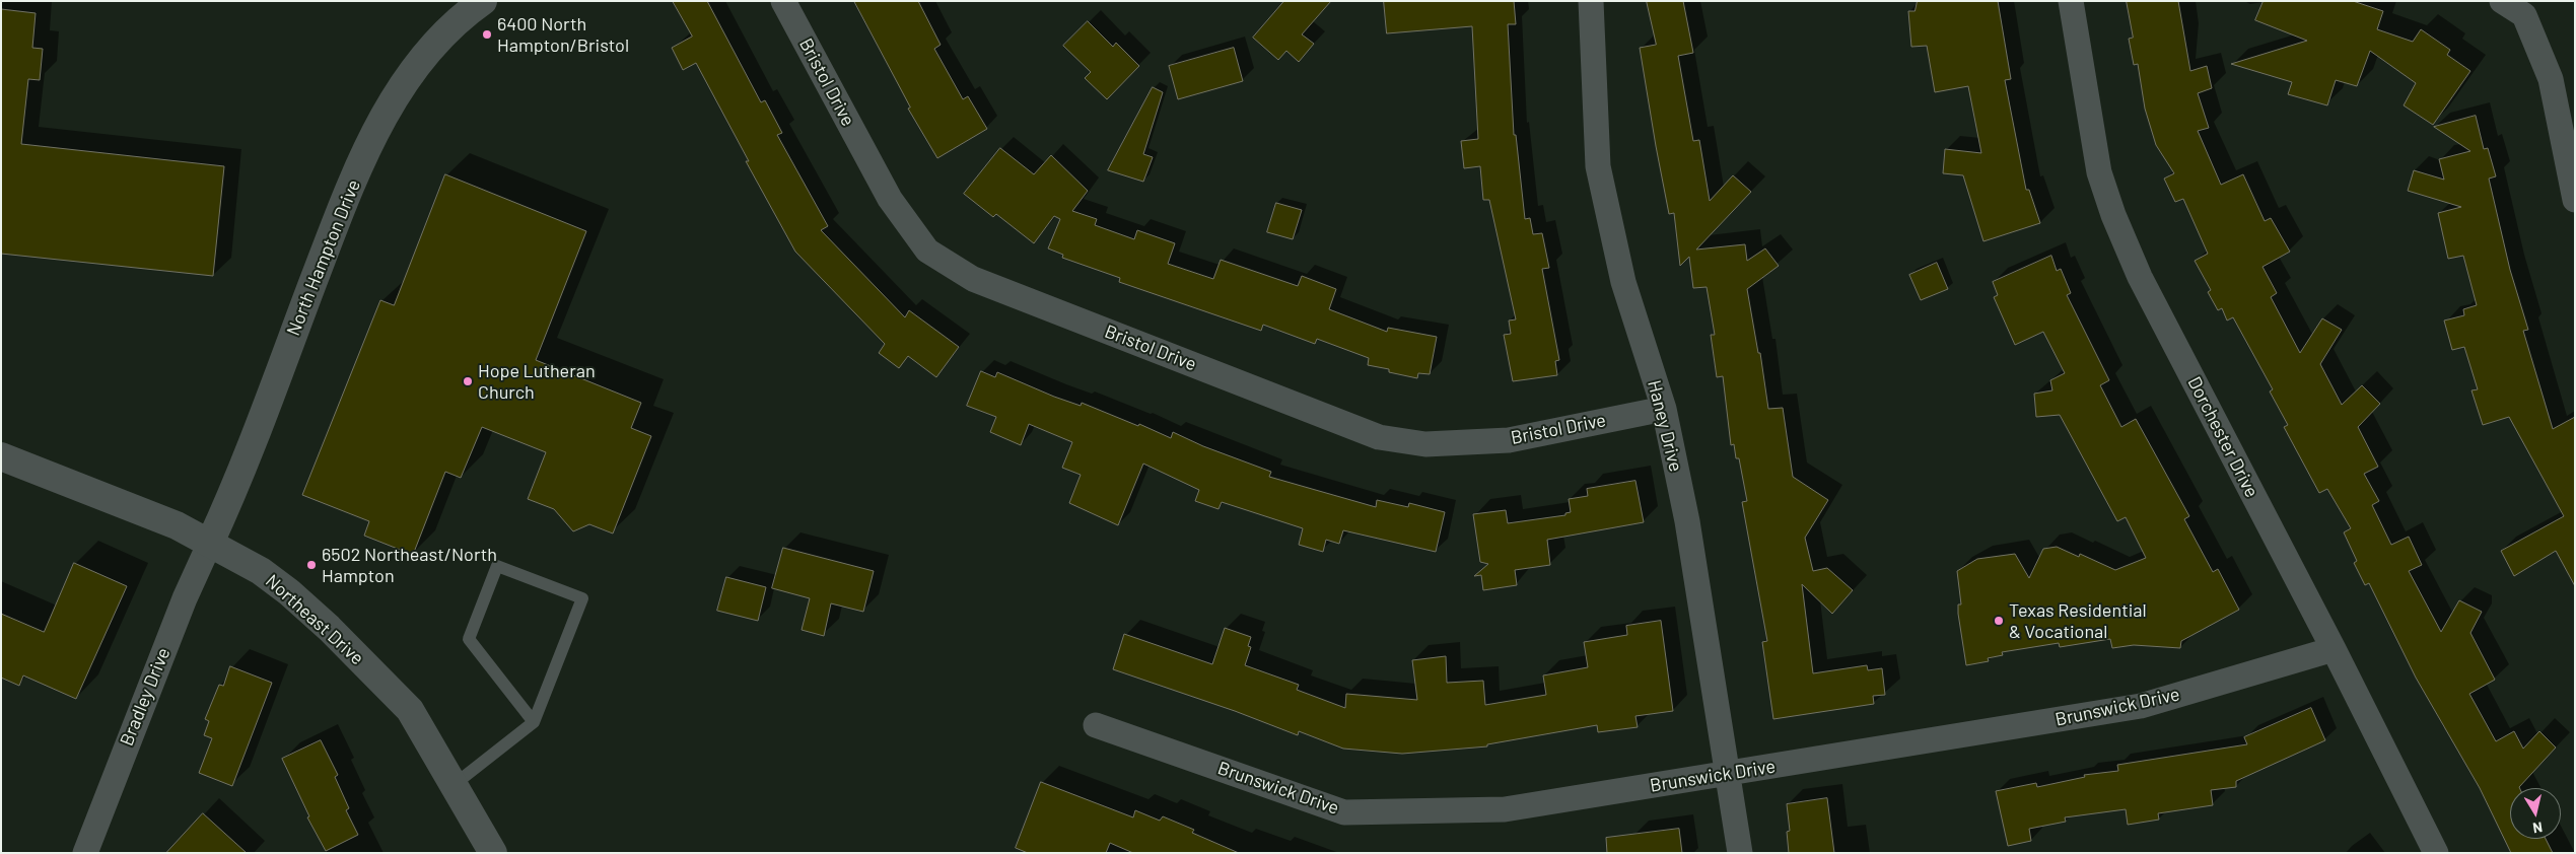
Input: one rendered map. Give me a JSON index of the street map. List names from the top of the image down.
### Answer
{
  "streets": {
    "street": [
      "Bristol Drive",
      "North Hampton Drive",
      "Haney Drive",
      "Dorchester Drive",
      "Northeast Drive",
      "Bradley Drive",
      "Brunswick Drive"
    ]
  },
  "crossings": [
    ["Bristol Drive", "Haney Drive"],
    ["North Hampton Drive", "Northeast Drive"],
    ["North Hampton Drive", "Bradley Drive"],
    ["Haney Drive", "Brunswick Drive"],
    ["Dorchester Drive", "Brunswick Drive"],
    ["Northeast Drive", "Bradley Drive"]
  ],
  "places": [
    "6400 North Hampton/Bristol",
    "Hope Lutheran Church",
    "6502 Northeast/North Hampton",
    "Texas Residential & Vocational"
  ],
  "north": "bottom"
}
